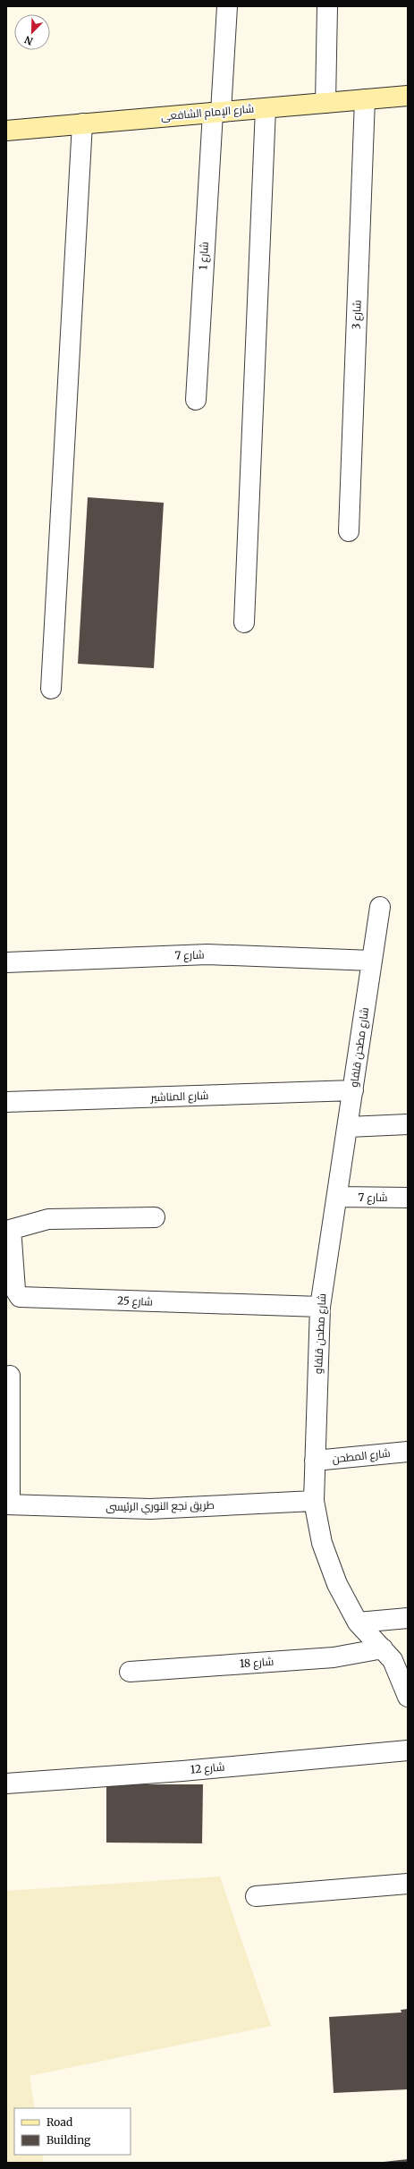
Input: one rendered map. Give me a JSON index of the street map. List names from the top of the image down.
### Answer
{
  "streets": {
    "street": [
      "شارع الإمام الشافعى",
      "شارع 1",
      "شارع 3",
      "شارع 7",
      "شارع مطحن قلفاو",
      "شارع المناشير",
      "شارع 25",
      "شارع المطحن",
      "طريق نجع النوري الرئيسى",
      "شارع 18",
      "شارع 12"
    ]
  },
  "crossings": [
    ["شارع الإمام الشافعى", "شارع 1"],
    ["شارع الإمام الشافعى", "شارع 3"],
    ["شارع 7", "شارع مطحن قلفاو"],
    ["شارع مطحن قلفاو", "شارع المناشير"],
    ["شارع مطحن قلفاو", "شارع 25"],
    ["شارع مطحن قلفاو", "شارع المطحن"],
    ["شارع مطحن قلفاو", "طريق نجع النوري الرئيسى"],
    ["شارع مطحن قلفاو", "شارع 18"]
  ],
  "legend": ["Road", "Building"],
  "north": "bottom left"
}
